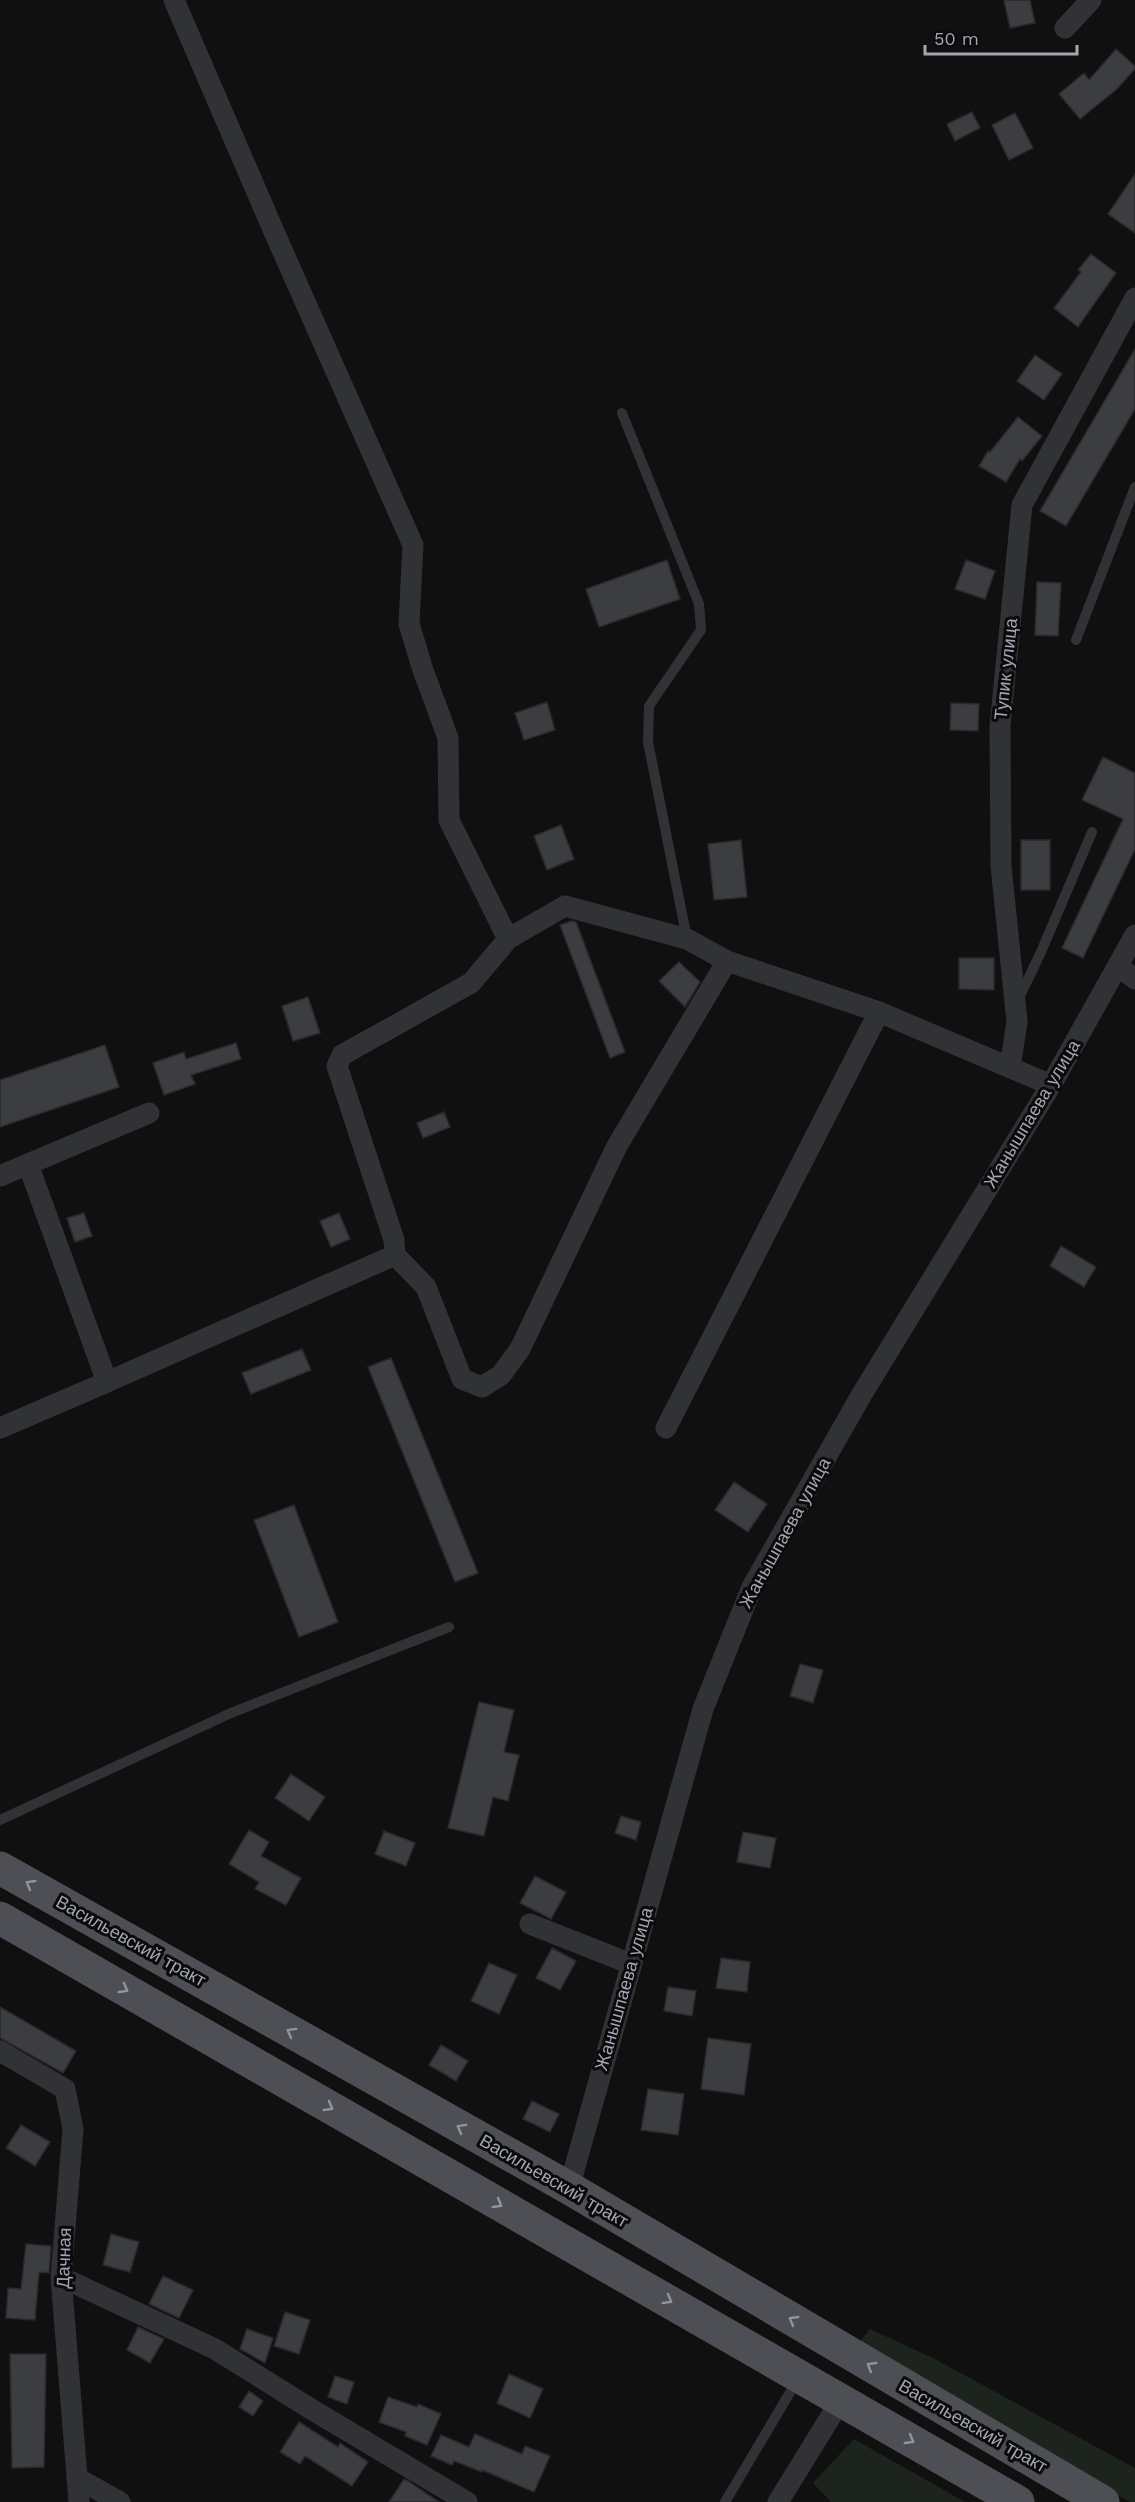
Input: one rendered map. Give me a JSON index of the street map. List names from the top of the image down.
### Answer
{
  "streets": {
    "main road": ["Васильевский тракт"],
    "street": ["Тупик улица", "Жанышпаева улица", "Дачная"]
  },
  "crossings": [
    ["Жанышпаева улица", "Васильевский тракт"]
  ],
  "scale_bar": "50 m"
}
